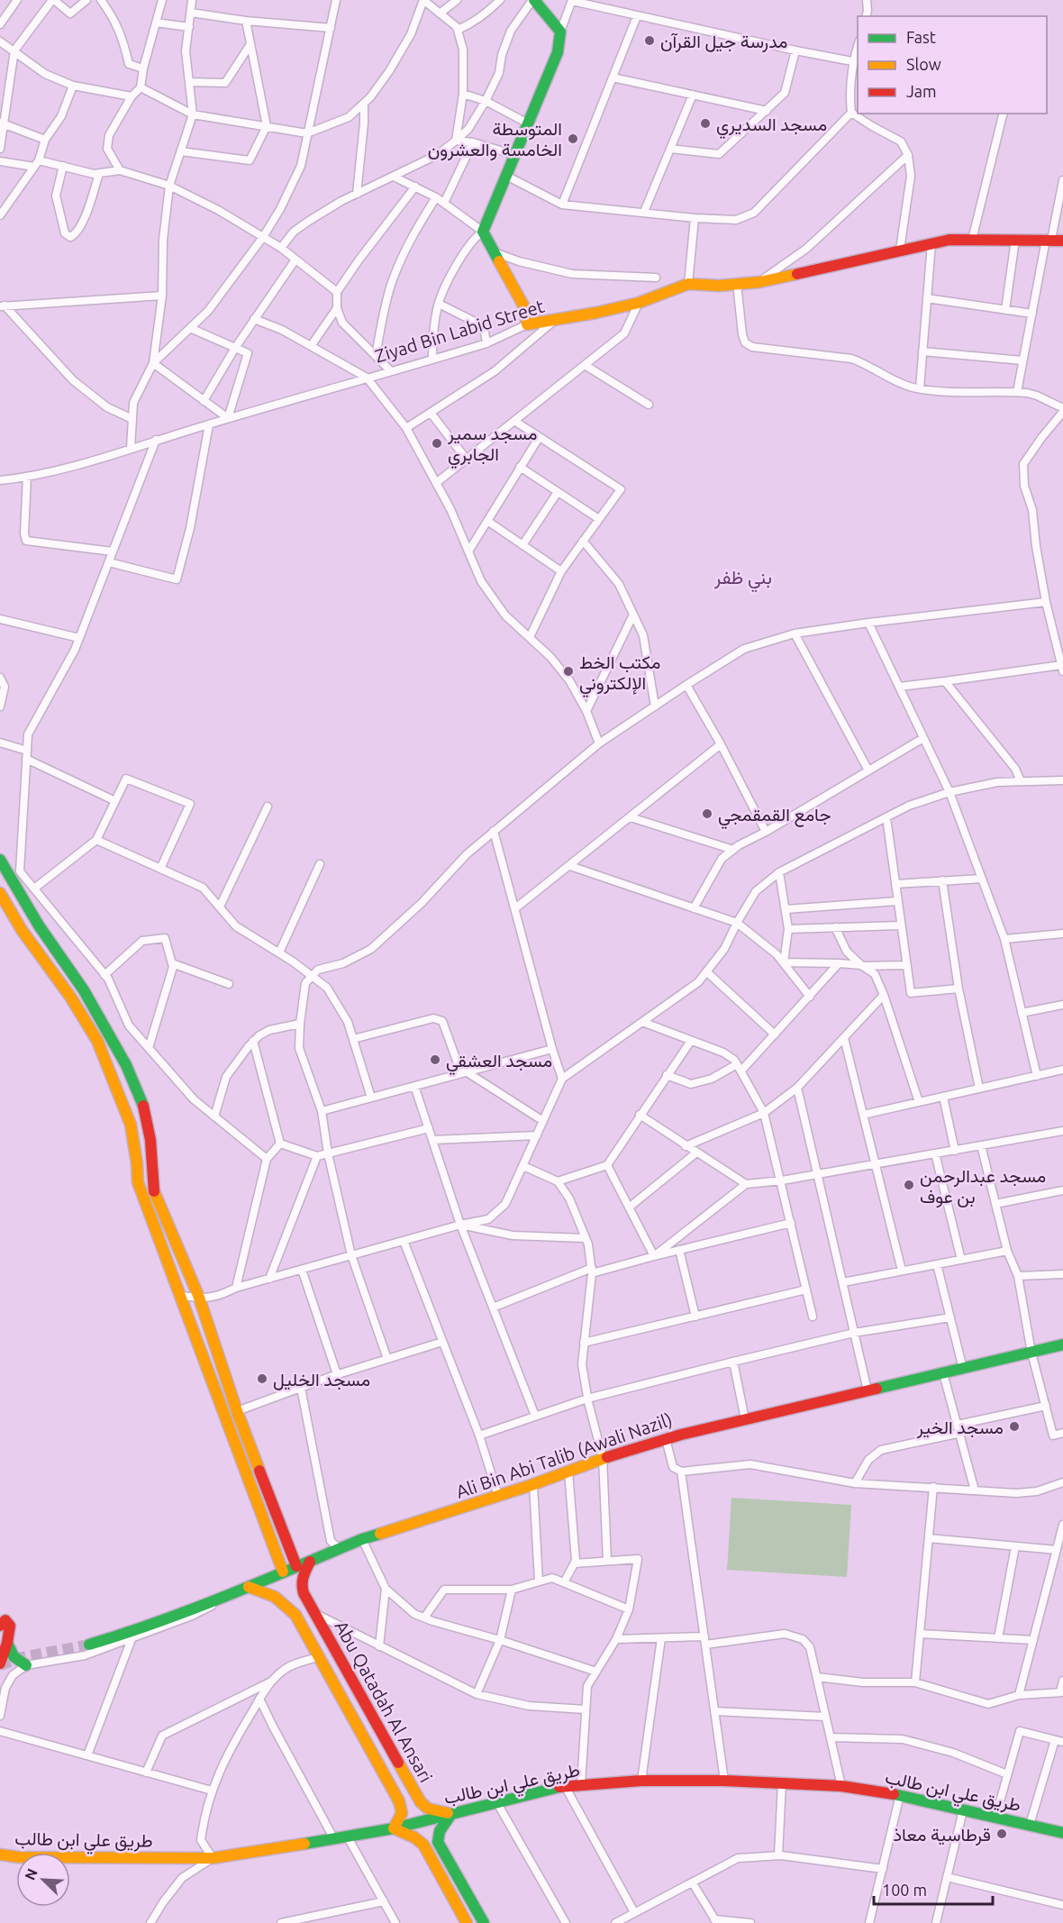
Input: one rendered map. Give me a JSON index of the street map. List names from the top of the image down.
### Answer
{
  "streets": {
    "main road": [
      "Ziyad Bin Labid Street",
      "Ali Bin Abi Talib (Awali Nazil)",
      "Abu Qatadah Al Ansari",
      "طريق علي ابن طالب"
    ]
  },
  "crossings": [
    ["Ali Bin Abi Talib (Awali Nazil)", "Abu Qatadah Al Ansari"],
    ["Abu Qatadah Al Ansari", "طريق علي ابن طالب"]
  ],
  "districts": ["بني ظفر"],
  "places": [
    "مدرسة جيل القرآن",
    "مسجد السديري",
    "المتوسطة الخامسة والعشرون",
    "مسجد سمير الجابري",
    "مكتب الخط الإلكتروني",
    "جامع القمقمجي",
    "مسجد العشقي",
    "مسجد عبدالرحمن بن عوف",
    "مسجد الخليل",
    "مسجد الخير",
    "قرطاسية معاذ"
  ],
  "legend": ["Fast", "Slow", "Jam"],
  "scale_bar": "100 m",
  "north": "top left"
}
